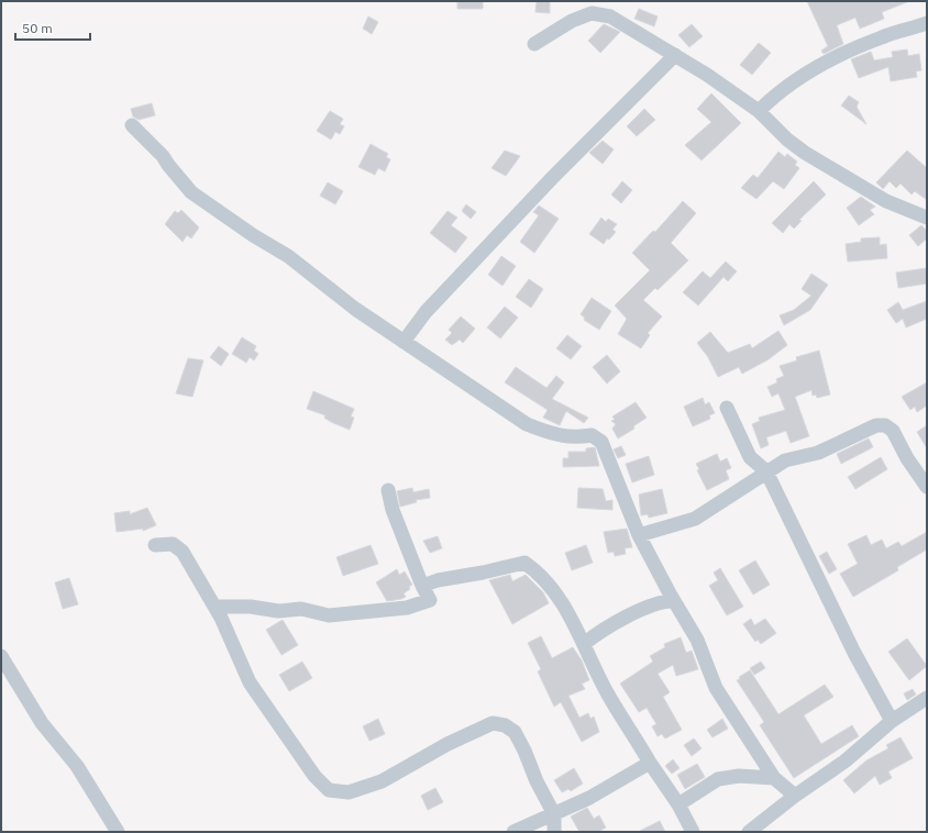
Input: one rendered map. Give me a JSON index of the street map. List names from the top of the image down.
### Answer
{
  "scale_bar": "50 m"
}
